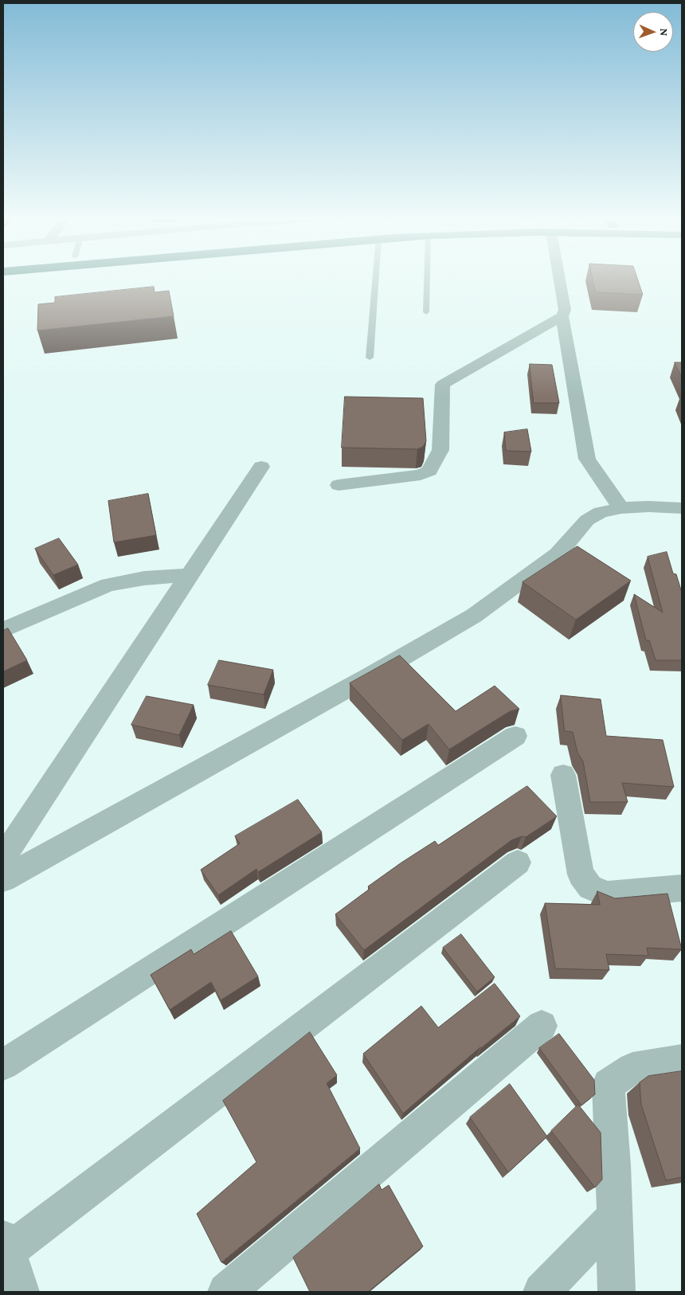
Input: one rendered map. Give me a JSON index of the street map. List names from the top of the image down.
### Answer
{
  "north": "right"
}
